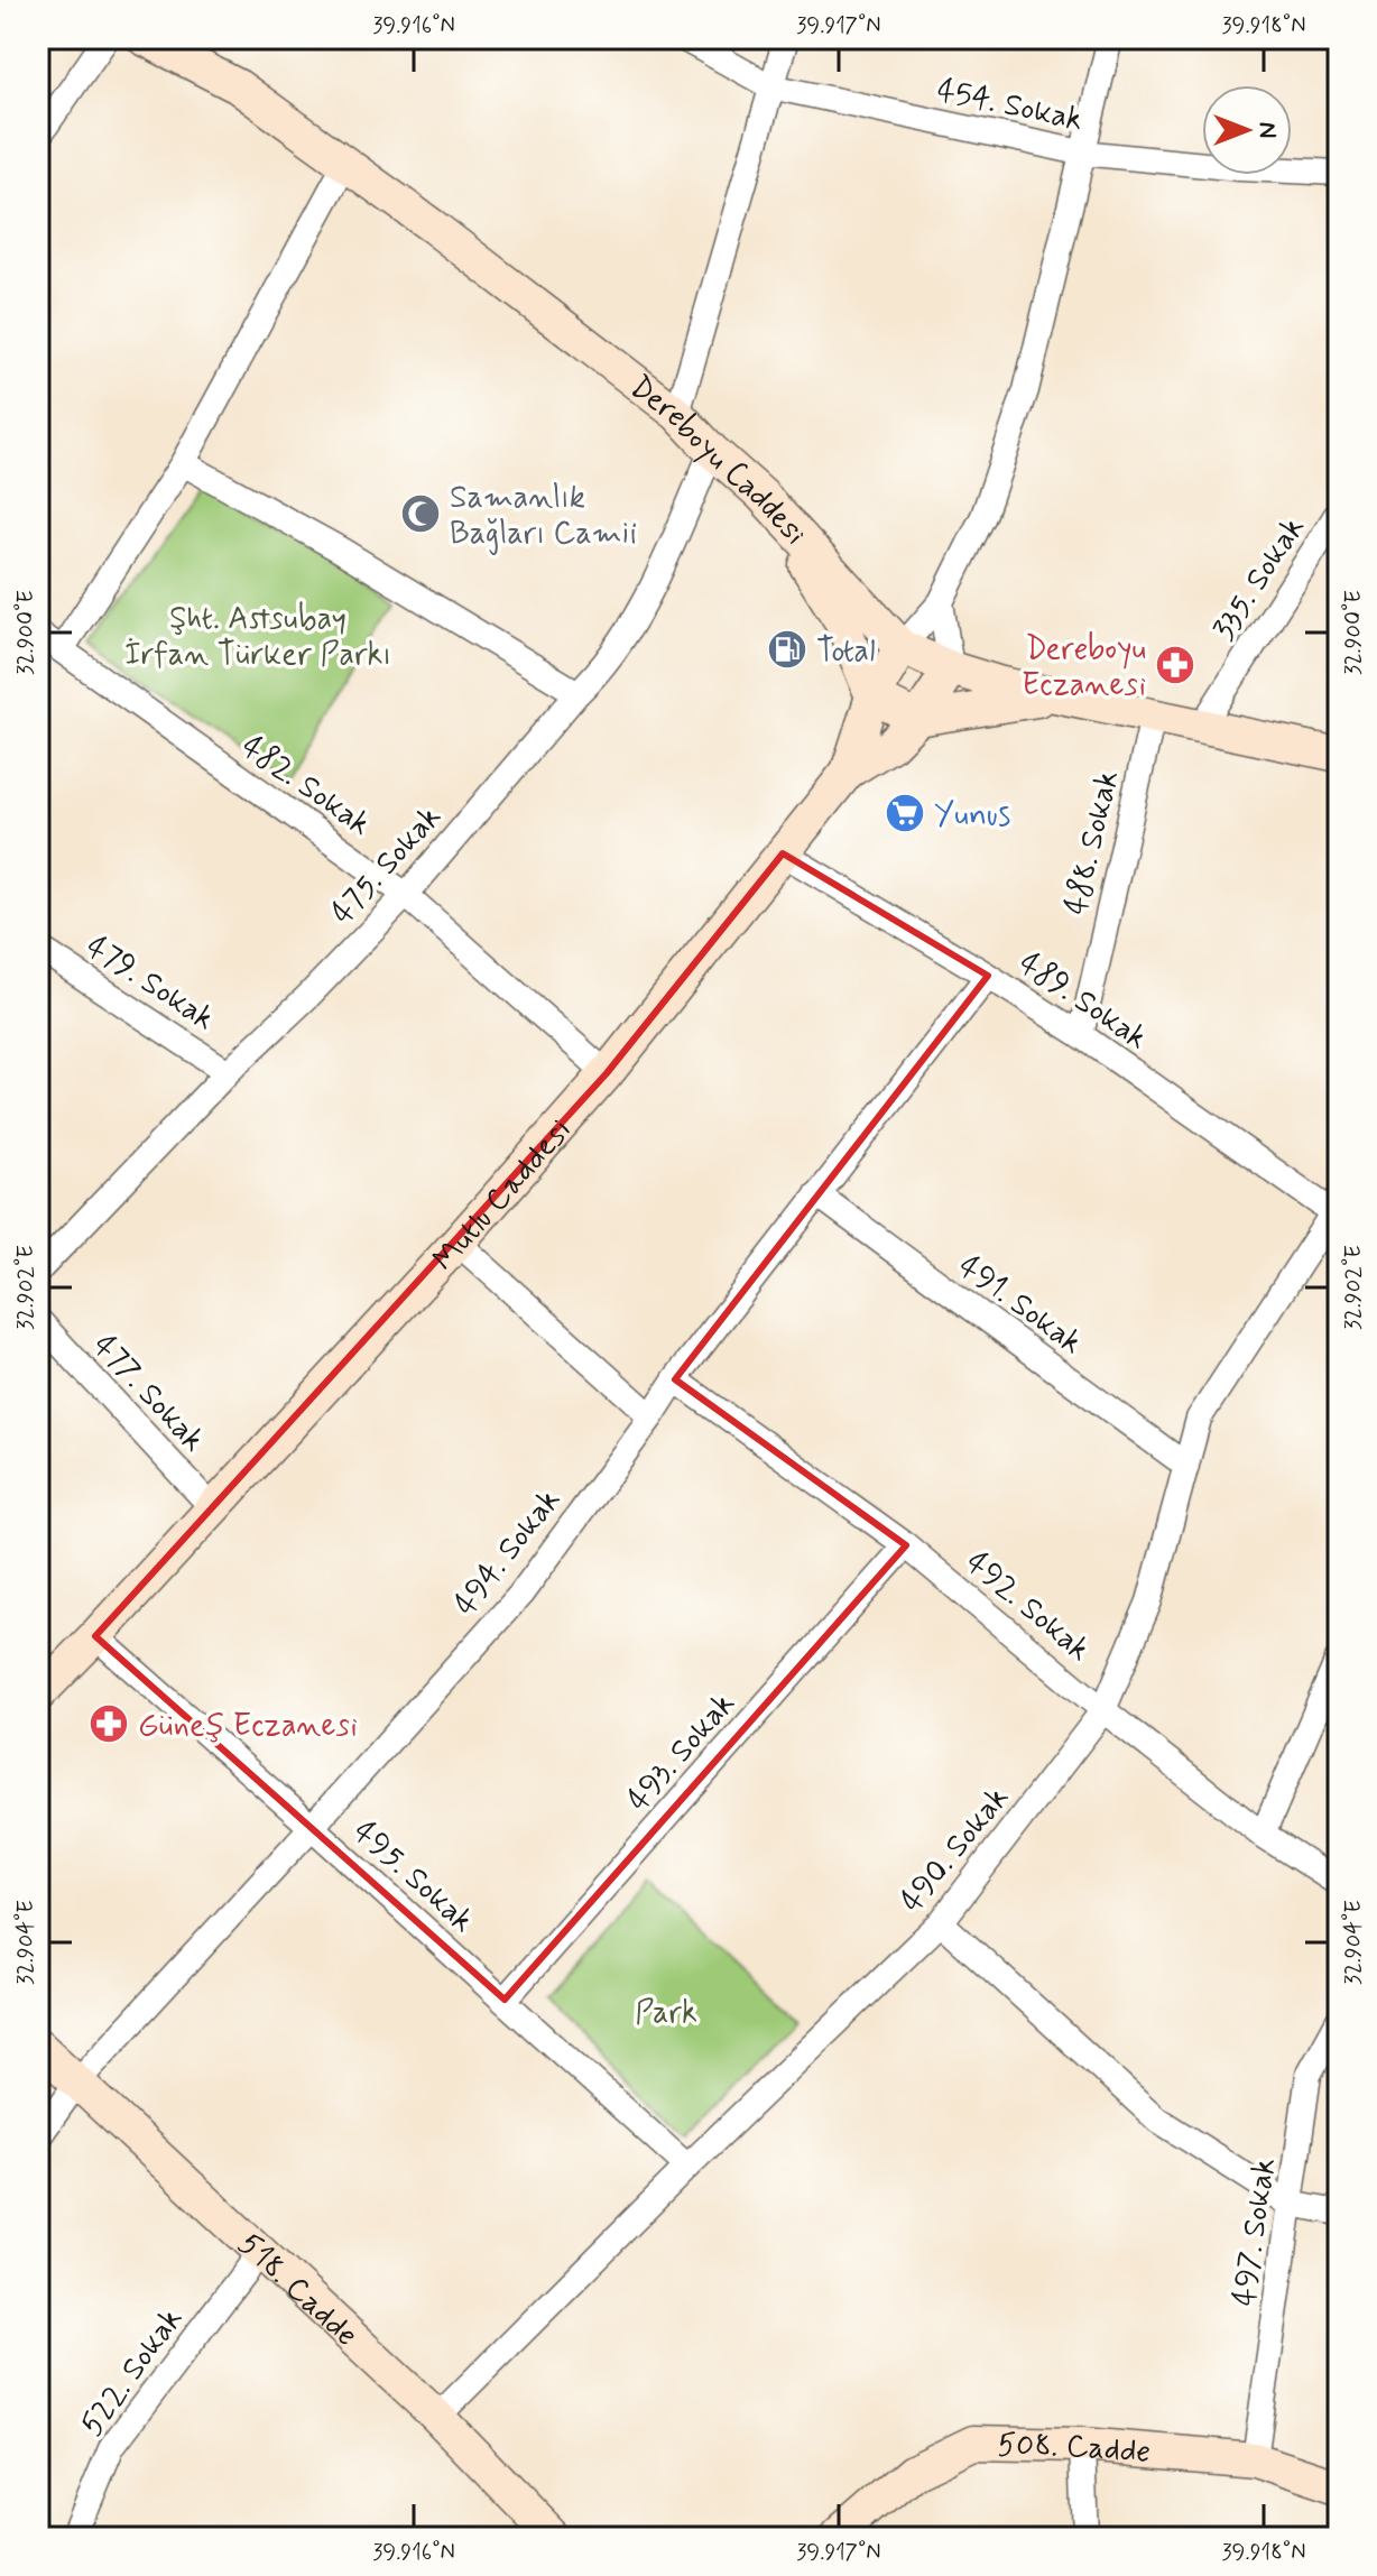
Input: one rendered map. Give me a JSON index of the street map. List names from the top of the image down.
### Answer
{
  "streets": {
    "street": [
      "454. Sokak",
      "Dereboyu Caddesi",
      "335. Sokak",
      "482. Sokak",
      "488. Sokak",
      "475. Sokak",
      "479. Sokak",
      "489. Sokak",
      "Mutlu Caddesi",
      "491. Sokak",
      "477. Sokak",
      "494. Sokak",
      "492. Sokak",
      "493. Sokak",
      "490. Sokak",
      "495. Sokak",
      "497. Sokak",
      "518. Cadde",
      "522. Sokak",
      "508. Cadde"
    ]
  },
  "crossings": [
    ["Dereboyu Caddesi", "335. Sokak"],
    ["Dereboyu Caddesi", "488. Sokak"],
    ["Dereboyu Caddesi", "475. Sokak"],
    ["Dereboyu Caddesi", "Mutlu Caddesi"],
    ["482. Sokak", "475. Sokak"],
    ["482. Sokak", "Mutlu Caddesi"],
    ["488. Sokak", "489. Sokak"],
    ["475. Sokak", "479. Sokak"],
    ["489. Sokak", "Mutlu Caddesi"],
    ["489. Sokak", "494. Sokak"],
    ["489. Sokak", "490. Sokak"],
    ["Mutlu Caddesi", "477. Sokak"],
    ["Mutlu Caddesi", "495. Sokak"],
    ["491. Sokak", "494. Sokak"],
    ["491. Sokak", "490. Sokak"],
    ["494. Sokak", "492. Sokak"],
    ["494. Sokak", "495. Sokak"],
    ["494. Sokak", "518. Cadde"],
    ["492. Sokak", "493. Sokak"],
    ["492. Sokak", "490. Sokak"],
    ["493. Sokak", "495. Sokak"],
    ["490. Sokak", "495. Sokak"],
    ["490. Sokak", "518. Cadde"],
    ["497. Sokak", "508. Cadde"],
    ["518. Cadde", "522. Sokak"]
  ],
  "parks": ["Şht. Astsubay İrfan Türker Parkı", "Park"],
  "places": {
    "mosque": ["Samanlık Bağları Camii"],
    "fuel station": ["Total"],
    "pharmacy": ["Dereboyu Eczanesi", "Güneş Eczanesi"],
    "supermarket": ["Yunus"]
  },
  "north": "right",
  "coordinates": [
    "39.916°N",
    "39.917°N",
    "39.918°N",
    "32.900°E",
    "32.902°E",
    "32.904°E"
  ]
}
